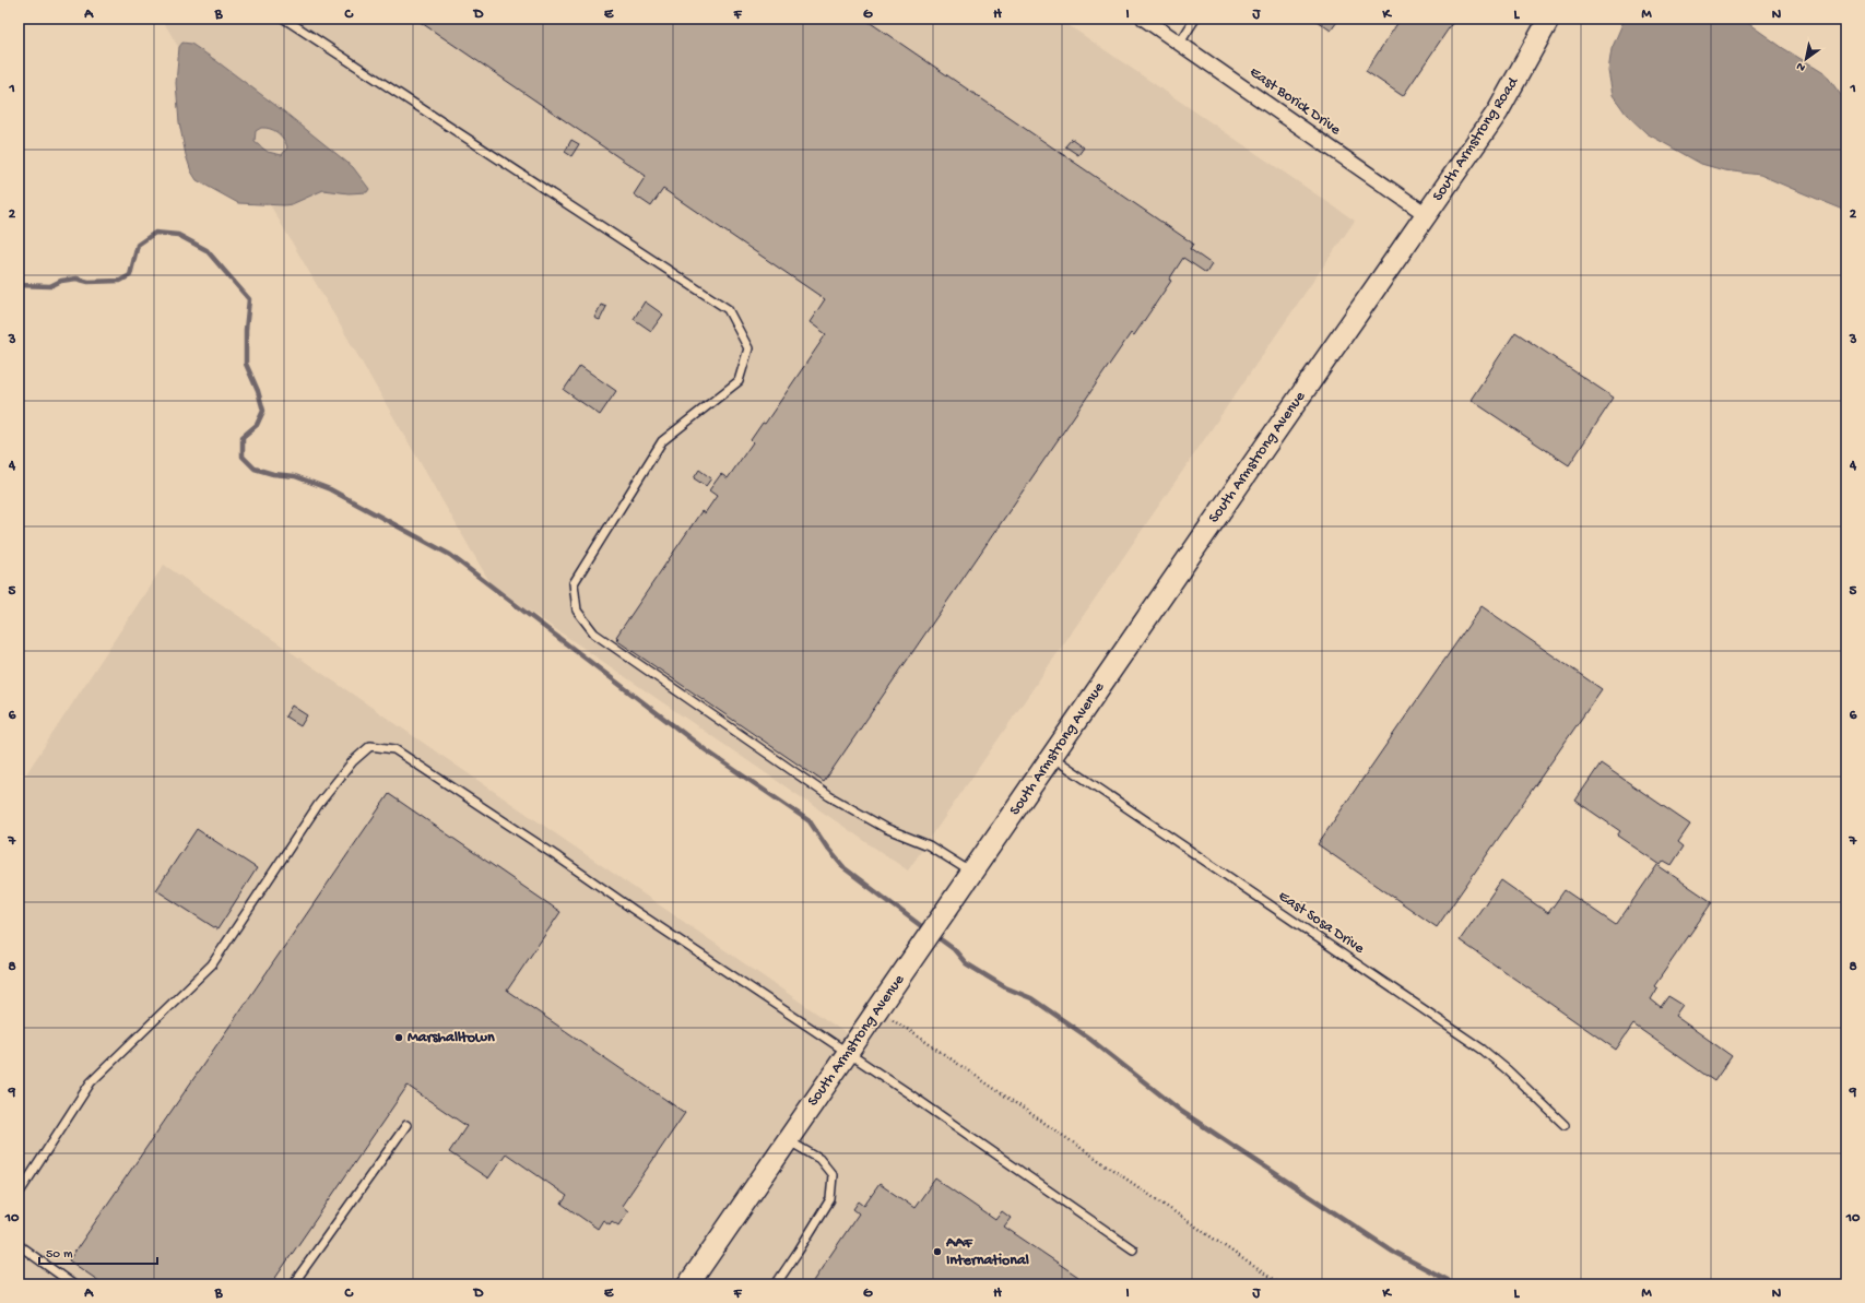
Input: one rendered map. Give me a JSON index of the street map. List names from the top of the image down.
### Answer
{
  "streets": {
    "street": ["East Borick Drive", "South Armstrong Road", "South Armstrong Avenue"],
    "lane": ["East Sosa Drive"]
  },
  "crossings": [
    ["East Borick Drive", "South Armstrong Road"],
    ["East Borick Drive", "South Armstrong Avenue"],
    ["South Armstrong Road", "South Armstrong Avenue"],
    ["South Armstrong Avenue", "East Sosa Drive"]
  ],
  "places": ["Marshalltown", "AAF International"],
  "scale_bar": "50 m",
  "north": "bottom left",
  "grid": {
    "columns": [
      "A",
      "B",
      "C",
      "D",
      "E",
      "F",
      "G",
      "H",
      "I",
      "J",
      "K",
      "L",
      "M",
      "N"
    ],
    "rows": [
      "1",
      "2",
      "3",
      "4",
      "5",
      "6",
      "7",
      "8",
      "9",
      "10"
    ]
  }
}
